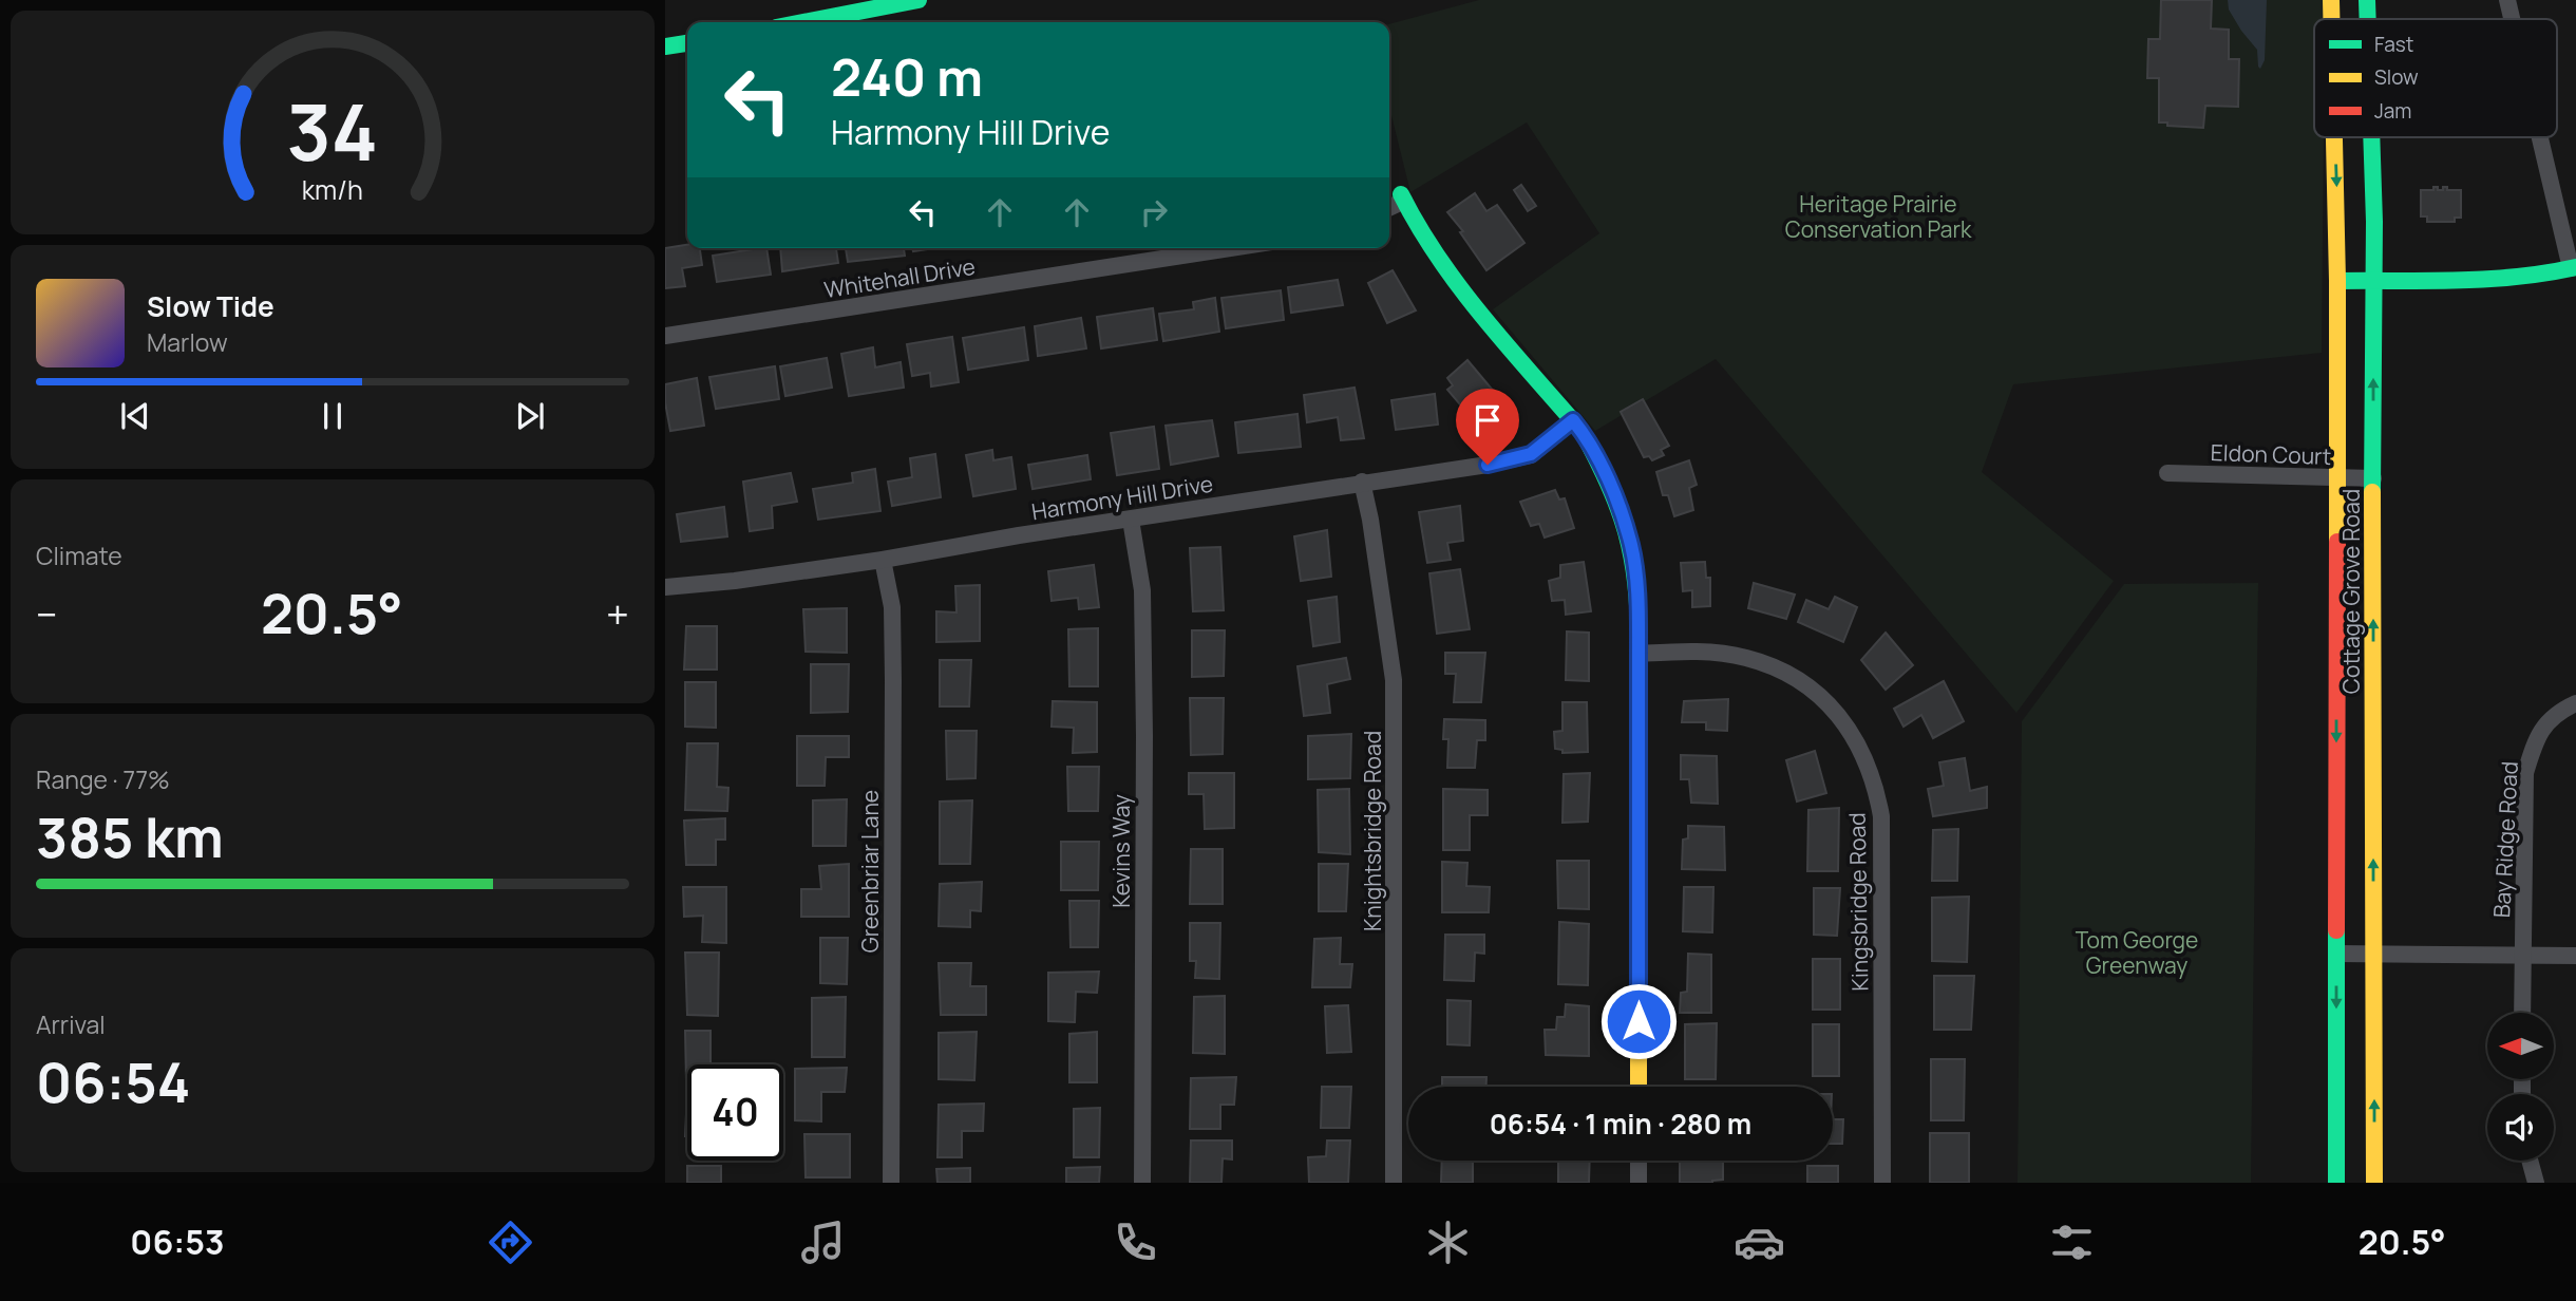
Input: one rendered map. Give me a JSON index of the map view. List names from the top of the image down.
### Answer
{
  "streets": {
    "main road": ["Cottage Grove Road"],
    "street": [
      "Whitehall Drive",
      "Eldon Court",
      "Harmony Hill Drive",
      "Knightsbridge Road",
      "Bay Ridge Road",
      "Kevins Way",
      "Greenbriar Lane",
      "Kingsbridge Road"
    ]
  },
  "crossings": [
    ["Eldon Court", "Cottage Grove Road"],
    ["Harmony Hill Drive", "Knightsbridge Road"],
    ["Harmony Hill Drive", "Kevins Way"],
    ["Harmony Hill Drive", "Greenbriar Lane"]
  ],
  "parks": ["Heritage Prairie Conservation Park", "Tom George Greenway"],
  "legend": ["Fast", "Slow", "Jam"],
  "north": "left",
  "page": {
    "turn": ["240 m", "Harmony Hill Drive"],
    "song": ["Slow Tide", "Marlow"],
    "tile": [
      "Climate",
      ["Range · 77%", "385 km"],
      ["Arrival", "06:54"]
    ],
    "heat": ["−", "20.5°", "+"],
    "limit": "40",
    "trip": "06:54 · 1 min · 280 m",
    "tabs": ["06:53", "20.5°"],
    "gauge": ["34", "km/h"]
  }
}
